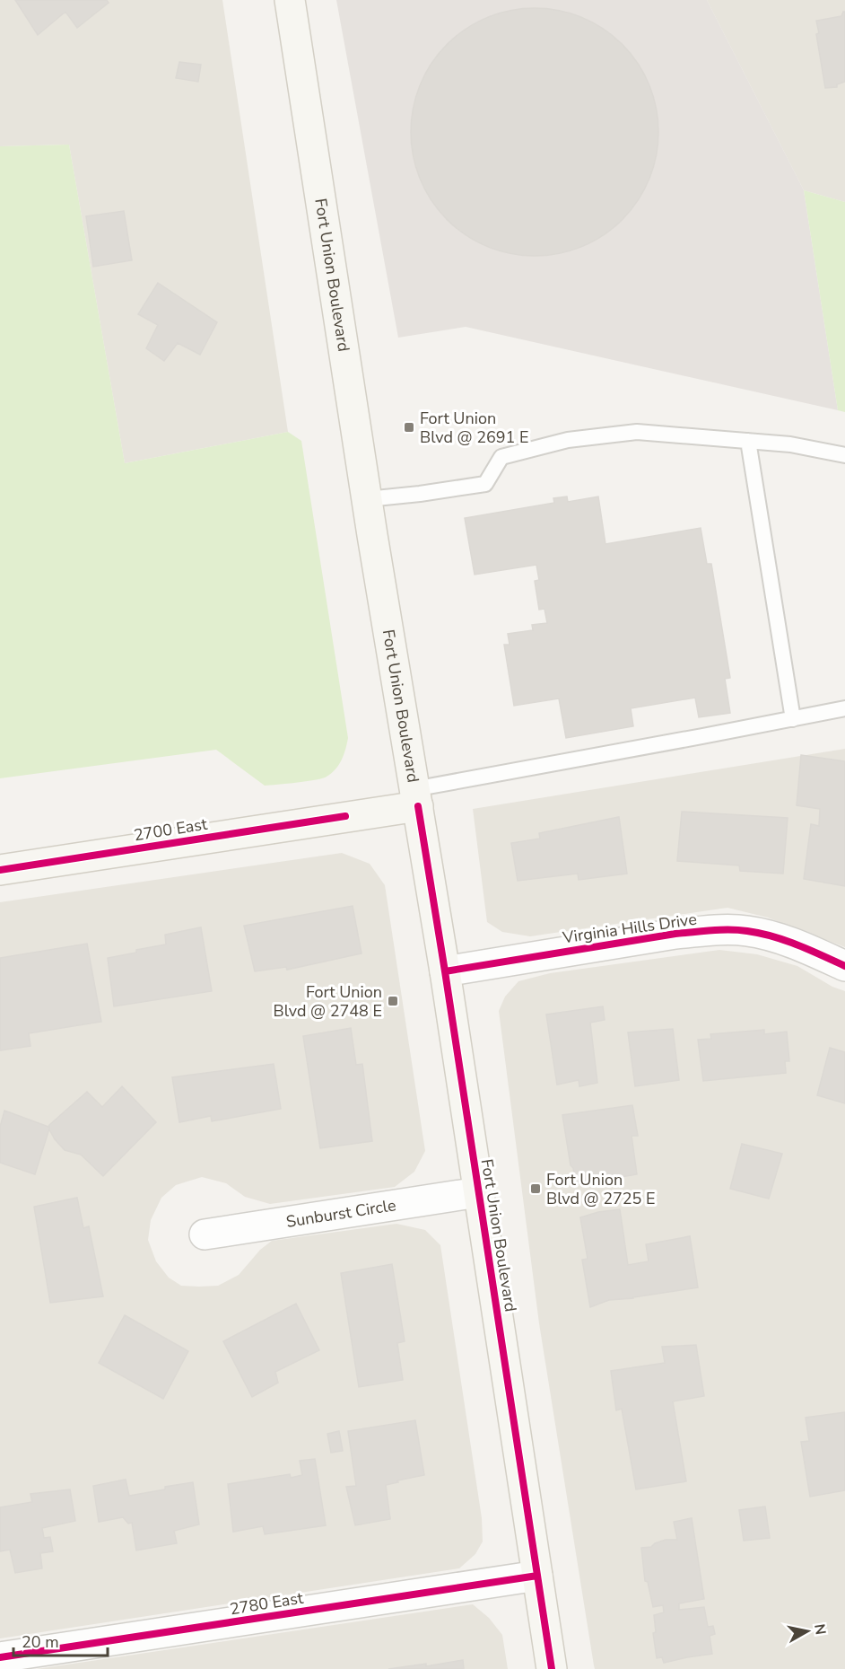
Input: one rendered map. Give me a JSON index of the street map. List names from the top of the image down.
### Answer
{
  "streets": {
    "main road": ["Fort Union Boulevard", "2700 East"],
    "street": ["Virginia Hills Drive", "Sunburst Circle", "2780 East"]
  },
  "crossings": [
    ["Fort Union Boulevard", "2700 East"],
    ["Fort Union Boulevard", "Virginia Hills Drive"],
    ["Fort Union Boulevard", "Sunburst Circle"],
    ["Fort Union Boulevard", "2780 East"]
  ],
  "places": {
    "transit": ["Fort Union Blvd @ 2691 E", "Fort Union Blvd @ 2748 E", "Fort Union Blvd @ 2725 E"]
  },
  "scale_bar": "20 m",
  "north": "right"
}
